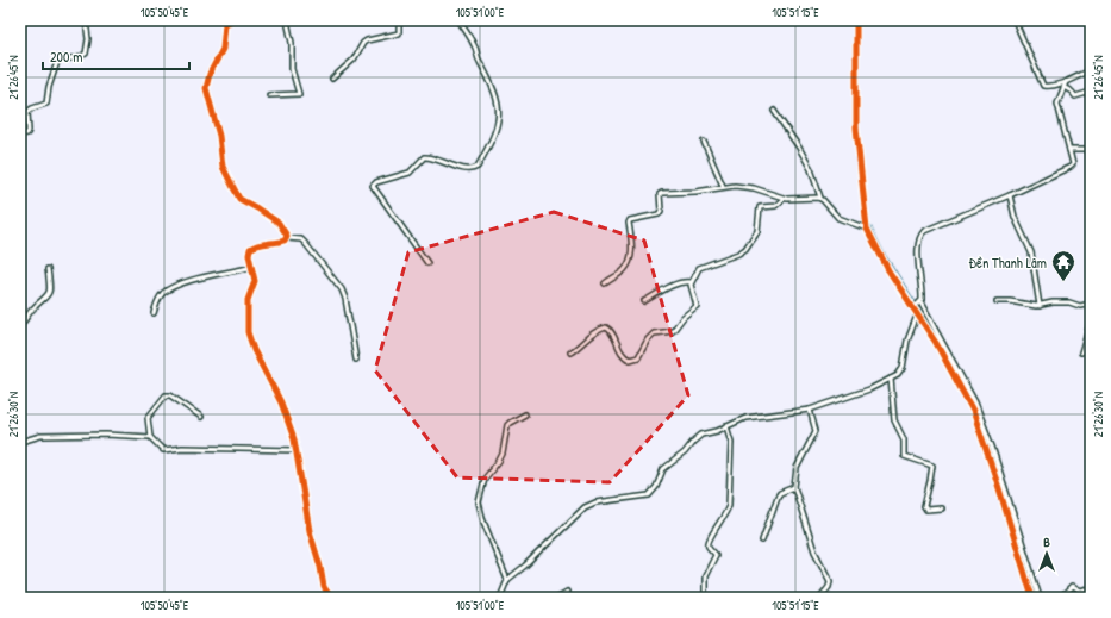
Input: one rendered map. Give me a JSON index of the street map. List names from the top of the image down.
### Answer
{
  "places": {
    "temple": ["Đền Thanh Lâm"]
  },
  "scale_bar": "200 m",
  "north": "top",
  "coordinates": [
    "105°50'45\"E",
    "105°51'00\"E",
    "105°51'15\"E",
    "21°26'45\"N",
    "21°26'30\"N"
  ]
}
